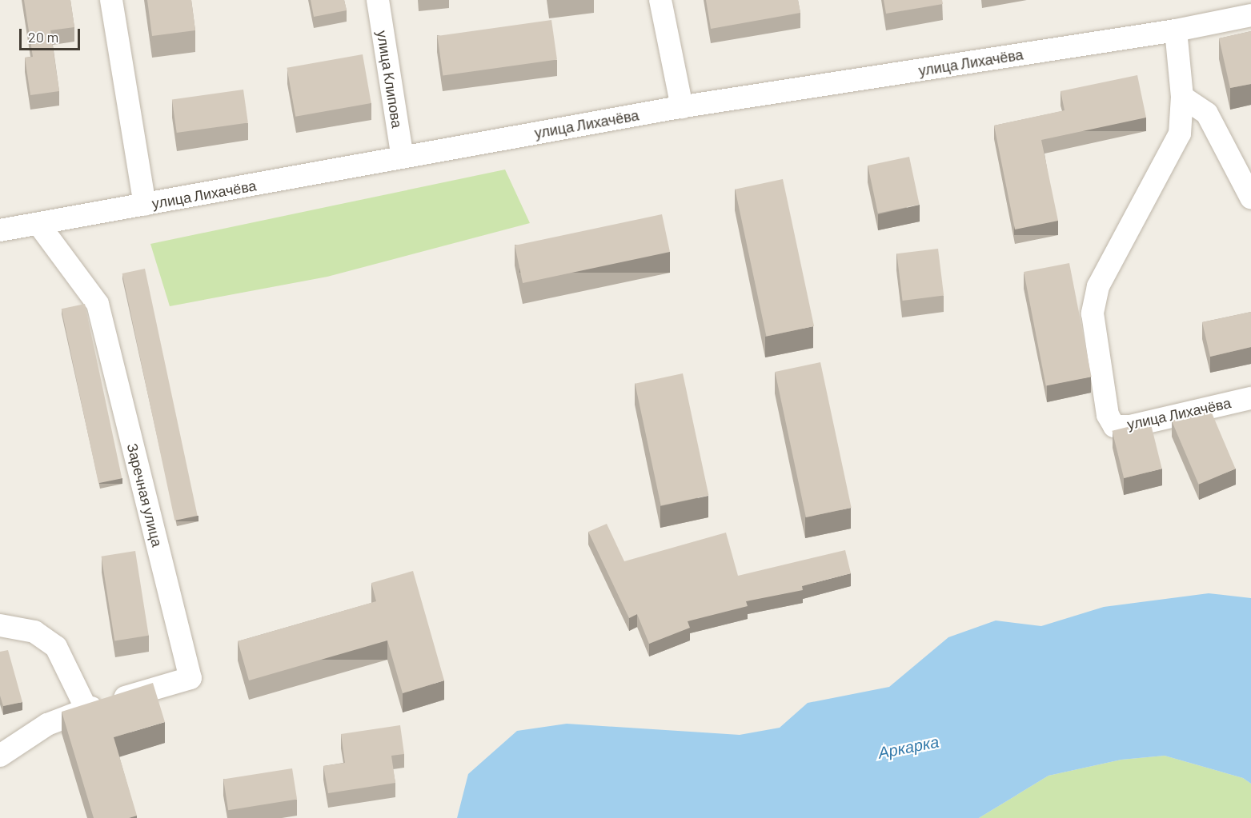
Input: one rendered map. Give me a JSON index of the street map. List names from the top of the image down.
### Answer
{
  "streets": {
    "street": ["улица Лихачёва", "улица Клипова", "Заречная улица"]
  },
  "crossings": [
    ["улица Лихачёва", "улица Клипова"],
    ["улица Лихачёва", "Заречная улица"]
  ],
  "water": ["Аркарка"],
  "scale_bar": "20 m"
}
